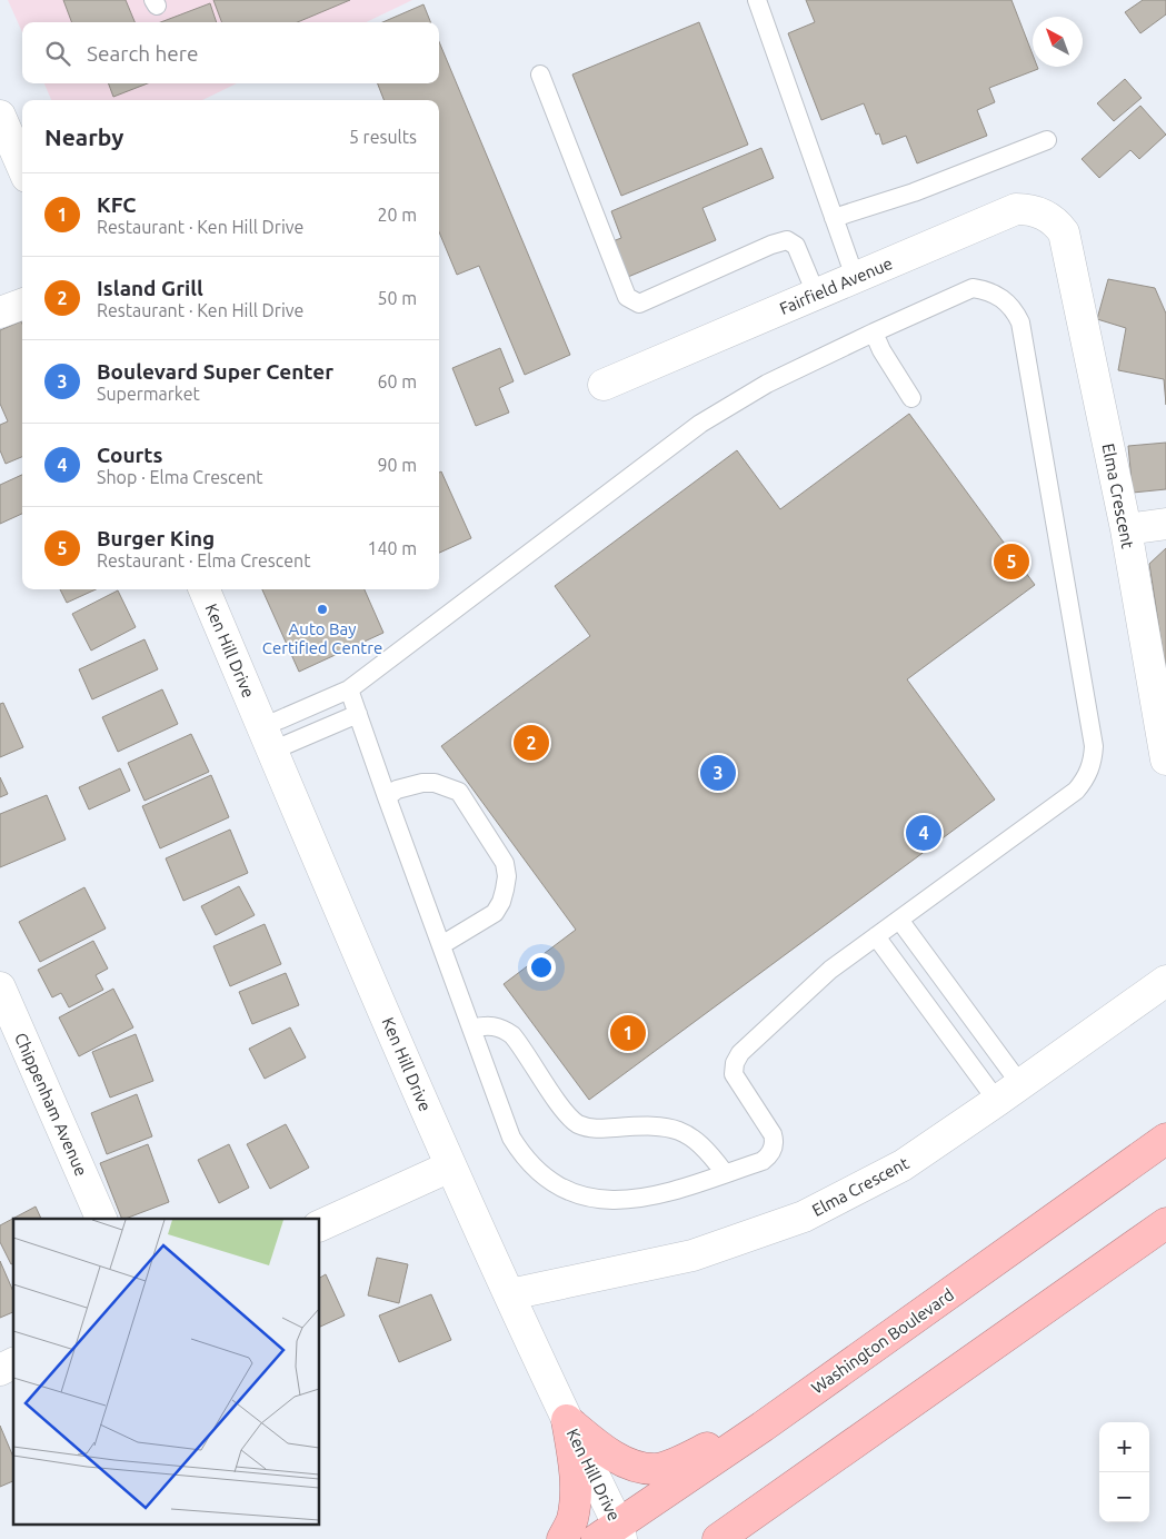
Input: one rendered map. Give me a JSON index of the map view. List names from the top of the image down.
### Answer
{
  "streets": {
    "highway": ["Washington Boulevard"],
    "street": [
      "Fairfield Avenue",
      "Elma Crescent",
      "Ken Hill Drive",
      "Chippenham Avenue"
    ]
  },
  "crossings": [
    ["Fairfield Avenue", "Elma Crescent"],
    ["Elma Crescent", "Ken Hill Drive"],
    ["Ken Hill Drive", "Washington Boulevard"]
  ],
  "places": ["Auto Bay Certified Centre"],
  "north": "top left",
  "page": {
    "search": "Search here",
    "heading": ["Nearby", "5 results"],
    "list": [
      {
        "mark": "1",
        "name": "KFC",
        "note": "Restaurant · Ken Hill Drive",
        "value": "20 m"
      },
      {
        "mark": "2",
        "name": "Island Grill",
        "note": "Restaurant · Ken Hill Drive",
        "value": "50 m"
      },
      {
        "mark": "3",
        "name": "Boulevard Super Center",
        "note": "Supermarket",
        "value": "60 m"
      },
      {
        "mark": "4",
        "name": "Courts",
        "note": "Shop · Elma Crescent",
        "value": "90 m"
      },
      {
        "mark": "5",
        "name": "Burger King",
        "note": "Restaurant · Elma Crescent",
        "value": "140 m"
      }
    ],
    "pins": [
      "5",
      "2",
      "3",
      "4",
      "1"
    ],
    "map_buttons": ["+", "−"]
  }
}
